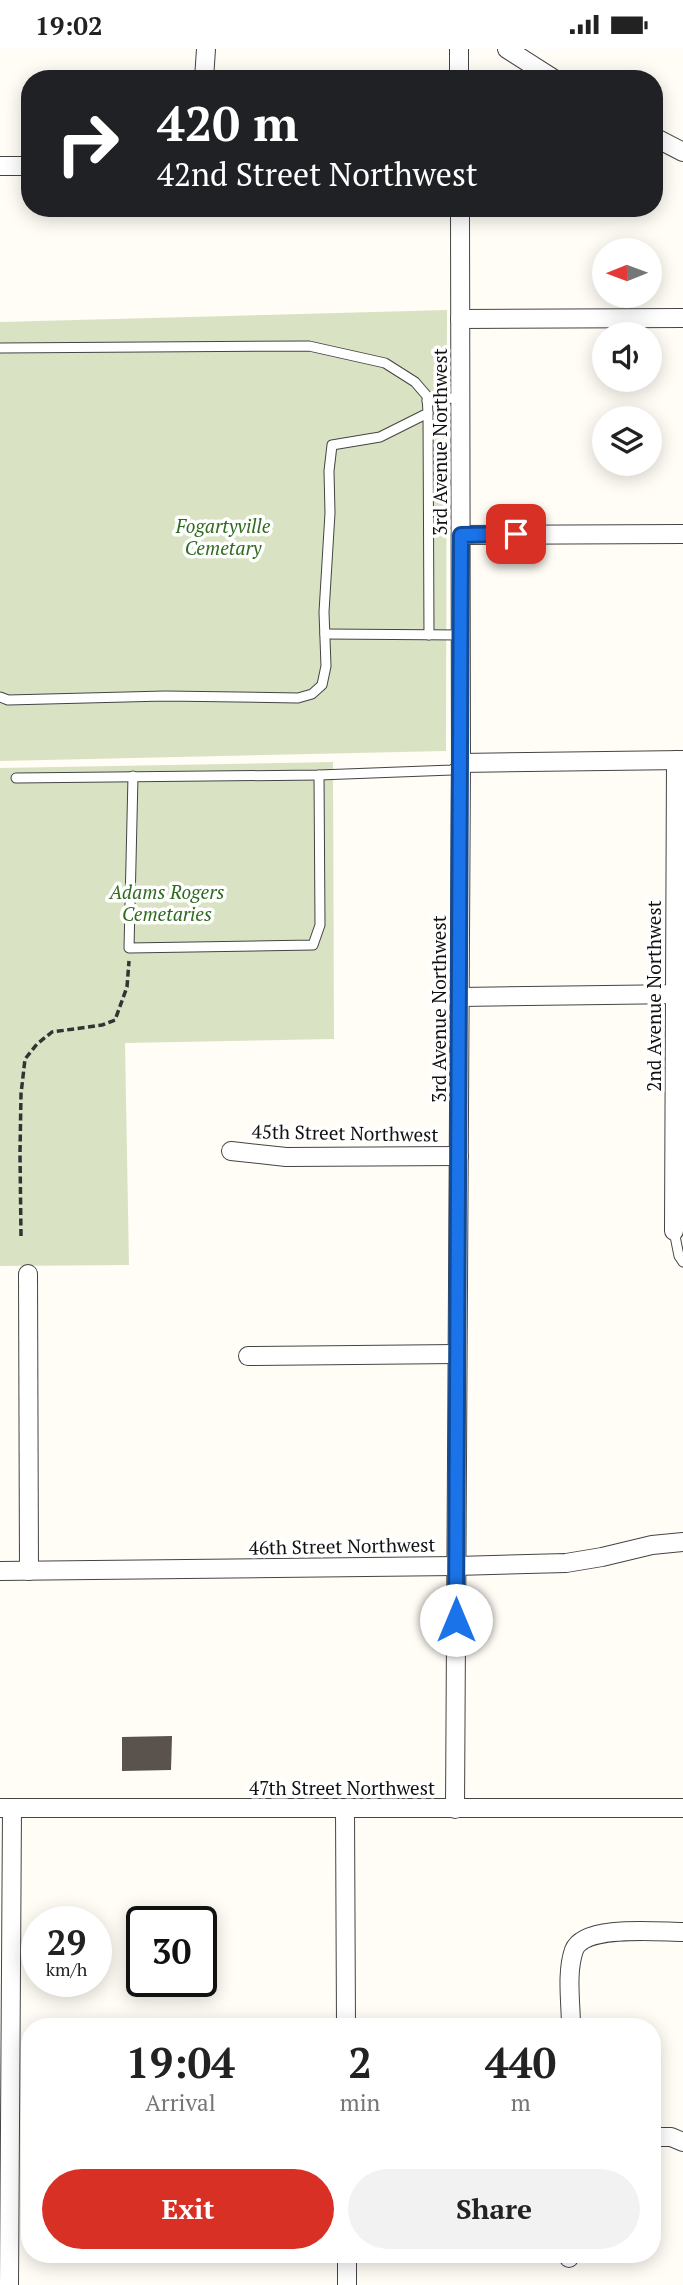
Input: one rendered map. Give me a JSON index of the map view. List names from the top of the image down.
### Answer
{
  "streets": {
    "street": [
      "3rd Avenue Northwest",
      "2nd Avenue Northwest",
      "45th Street Northwest",
      "46th Street Northwest",
      "47th Street Northwest"
    ]
  },
  "crossings": [
    ["3rd Avenue Northwest", "45th Street Northwest"],
    ["3rd Avenue Northwest", "46th Street Northwest"],
    ["3rd Avenue Northwest", "47th Street Northwest"]
  ],
  "parks": ["Fogartyville Cemetary", "Adams Rogers Cemetaries"],
  "north": "left",
  "page": {
    "status": "19:02",
    "turn": ["420 m", "42nd Street Northwest"],
    "speed": "29 km/h",
    "limit": "30",
    "eta": [
      "19:04",
      "Arrival",
      "2",
      "min",
      "440",
      "m"
    ],
    "buttons": ["Exit", "Share"]
  }
}
